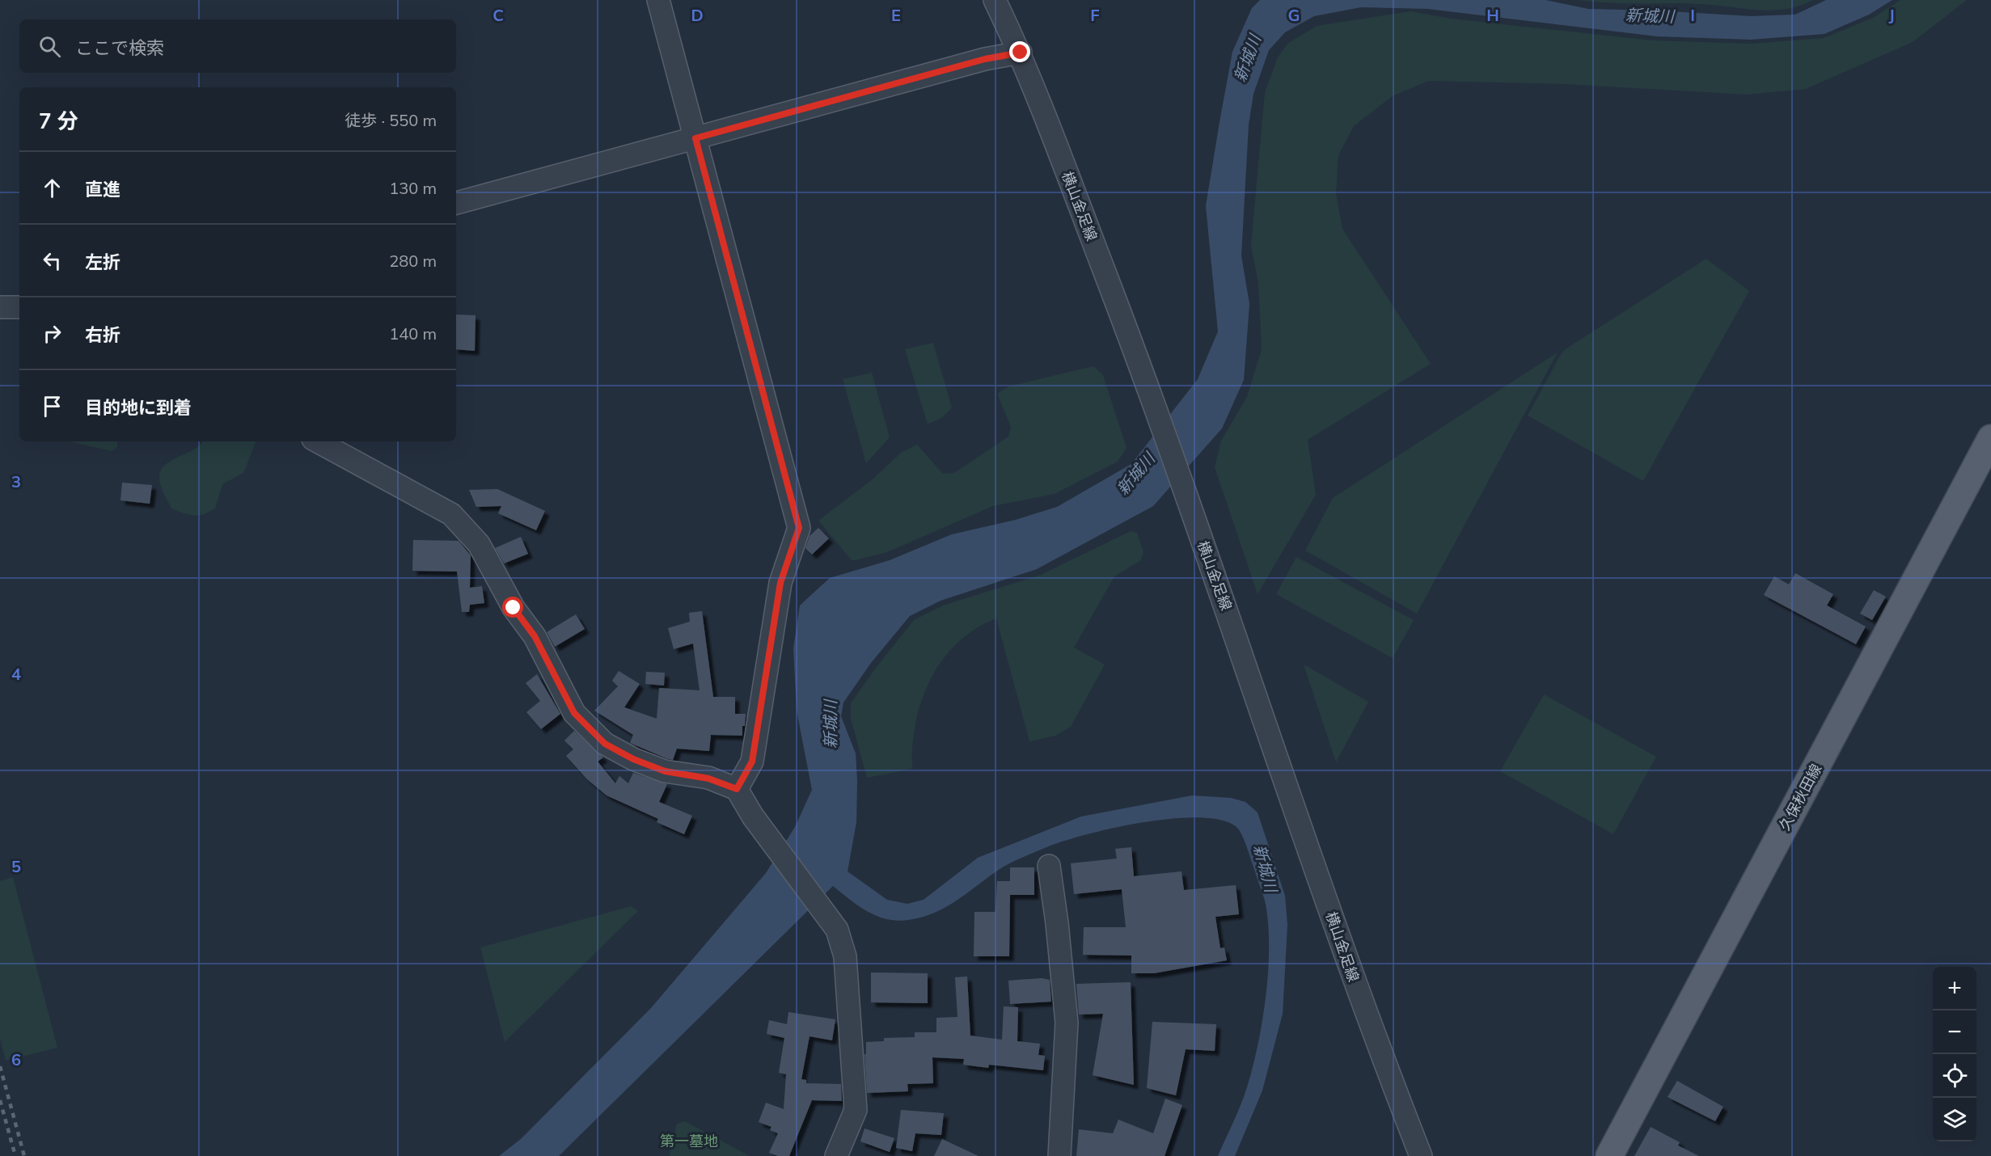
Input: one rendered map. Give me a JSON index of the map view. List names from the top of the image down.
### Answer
{
  "streets": {
    "main road": ["久保秋田線"],
    "street": ["横山金足線"]
  },
  "water": ["新城川"],
  "parks": ["第一墓地"],
  "page": {
    "search": "ここで検索",
    "heading": ["7 分", "徒歩 · 550 m"],
    "list": [
      ["直進", "130 m"],
      ["左折", "280 m"],
      ["右折", "140 m"],
      "目的地に到着"
    ],
    "map_buttons": ["+", "−"]
  },
  "grid": {
    "columns": [
      "C",
      "D",
      "E",
      "F",
      "G",
      "H",
      "I",
      "J"
    ],
    "rows": [
      "3",
      "4",
      "5",
      "6"
    ]
  }
}
